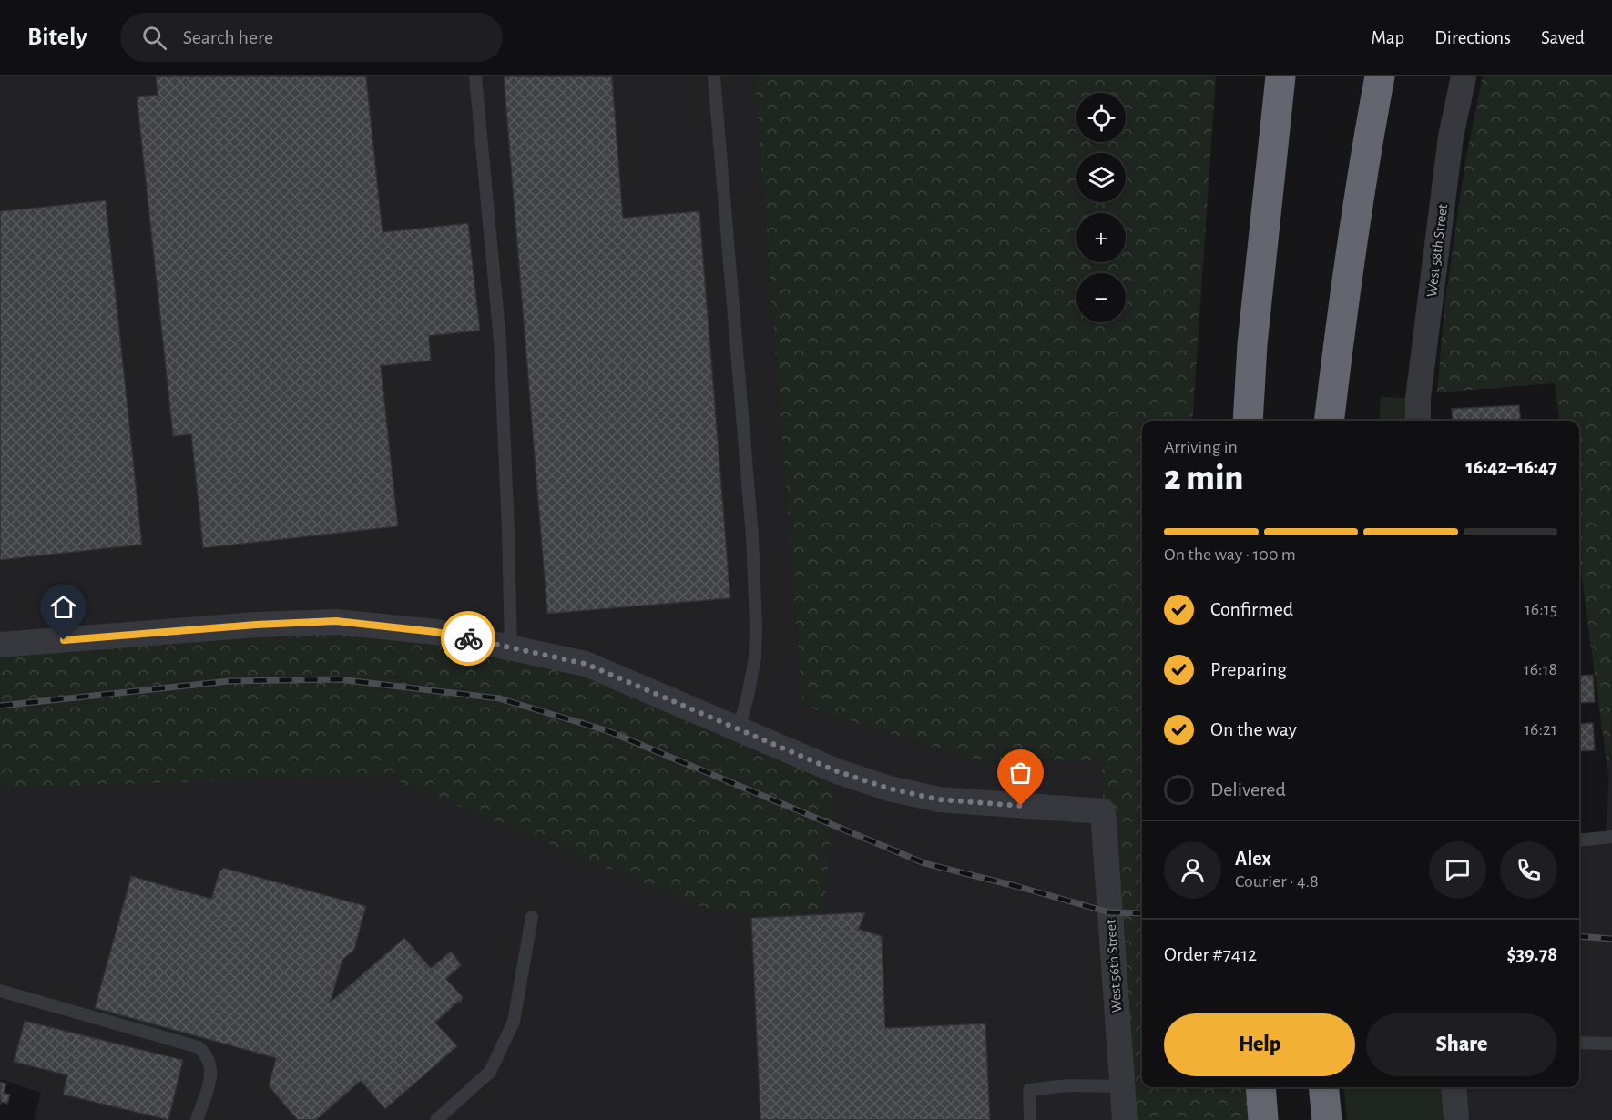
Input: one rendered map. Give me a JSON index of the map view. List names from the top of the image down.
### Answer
{
  "streets": {
    "street": ["West 58th Street", "West 56th Street"]
  },
  "page": {
    "header": "Bitely",
    "search": "Search here",
    "nav": ["Map", "Directions", "Saved"],
    "map_buttons": ["+", "−"],
    "heading": ["2 min", "Arriving in", "16:42–16:47"],
    "panel": [
      "Alex",
      "Courier · 4.8",
      "Order #7412",
      "$39.78"
    ],
    "bar": "On the way · 100 m",
    "list": [
      ["Confirmed", "16:15"],
      ["Preparing", "16:18"],
      ["On the way", "16:21"],
      "Delivered"
    ],
    "buttons": ["Help", "Share"]
  }
}
